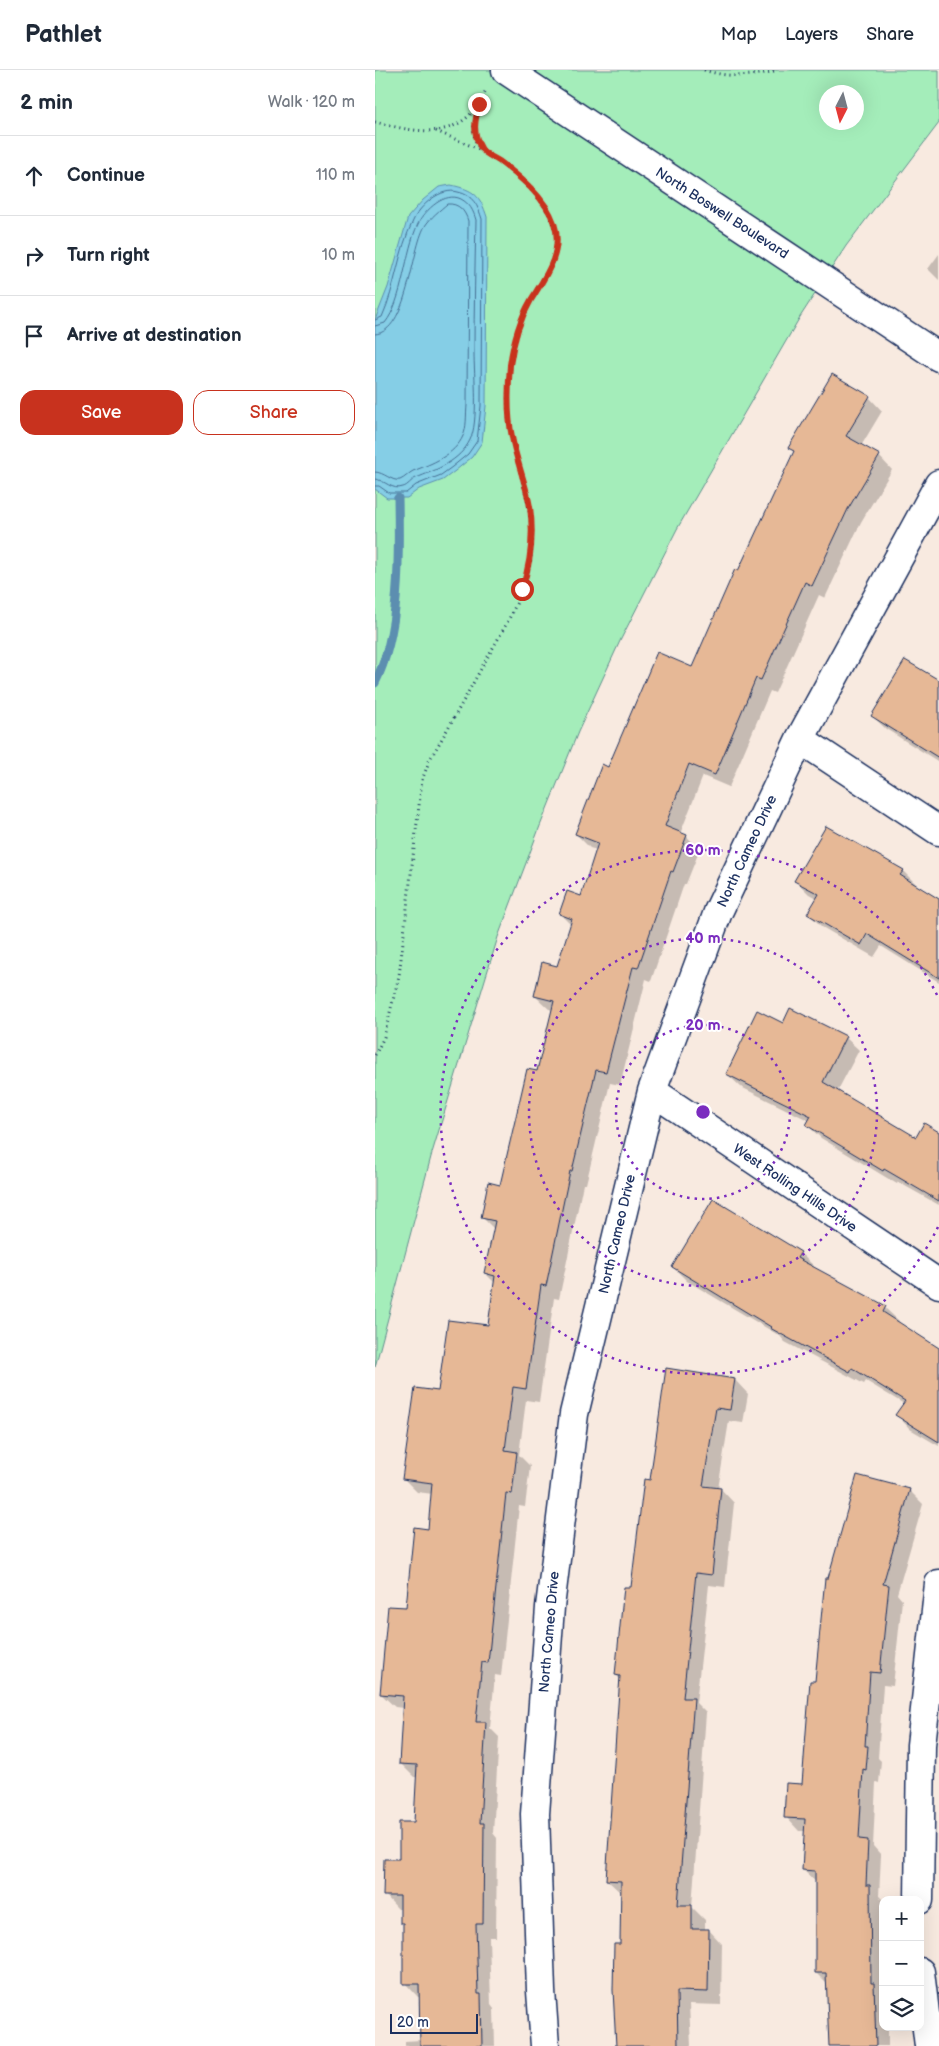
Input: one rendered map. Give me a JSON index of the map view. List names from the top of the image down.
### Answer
{
  "streets": {
    "street": ["North Boswell Boulevard", "North Cameo Drive", "West Rolling Hills Drive"]
  },
  "crossings": [
    ["North Cameo Drive", "West Rolling Hills Drive"]
  ],
  "scale_bar": "20 m",
  "north": "bottom",
  "page": {
    "header": "Pathlet",
    "nav": ["Map", "Layers", "Share"],
    "heading": ["2 min", "Walk · 120 m"],
    "list": [
      ["Continue", "110 m"],
      ["Turn right", "10 m"],
      "Arrive at destination"
    ],
    "buttons": ["Save", "Share"],
    "map_buttons": ["+", "−"],
    "scale": "20 m"
  },
  "rings": ["60 m", "40 m", "20 m"]
}
